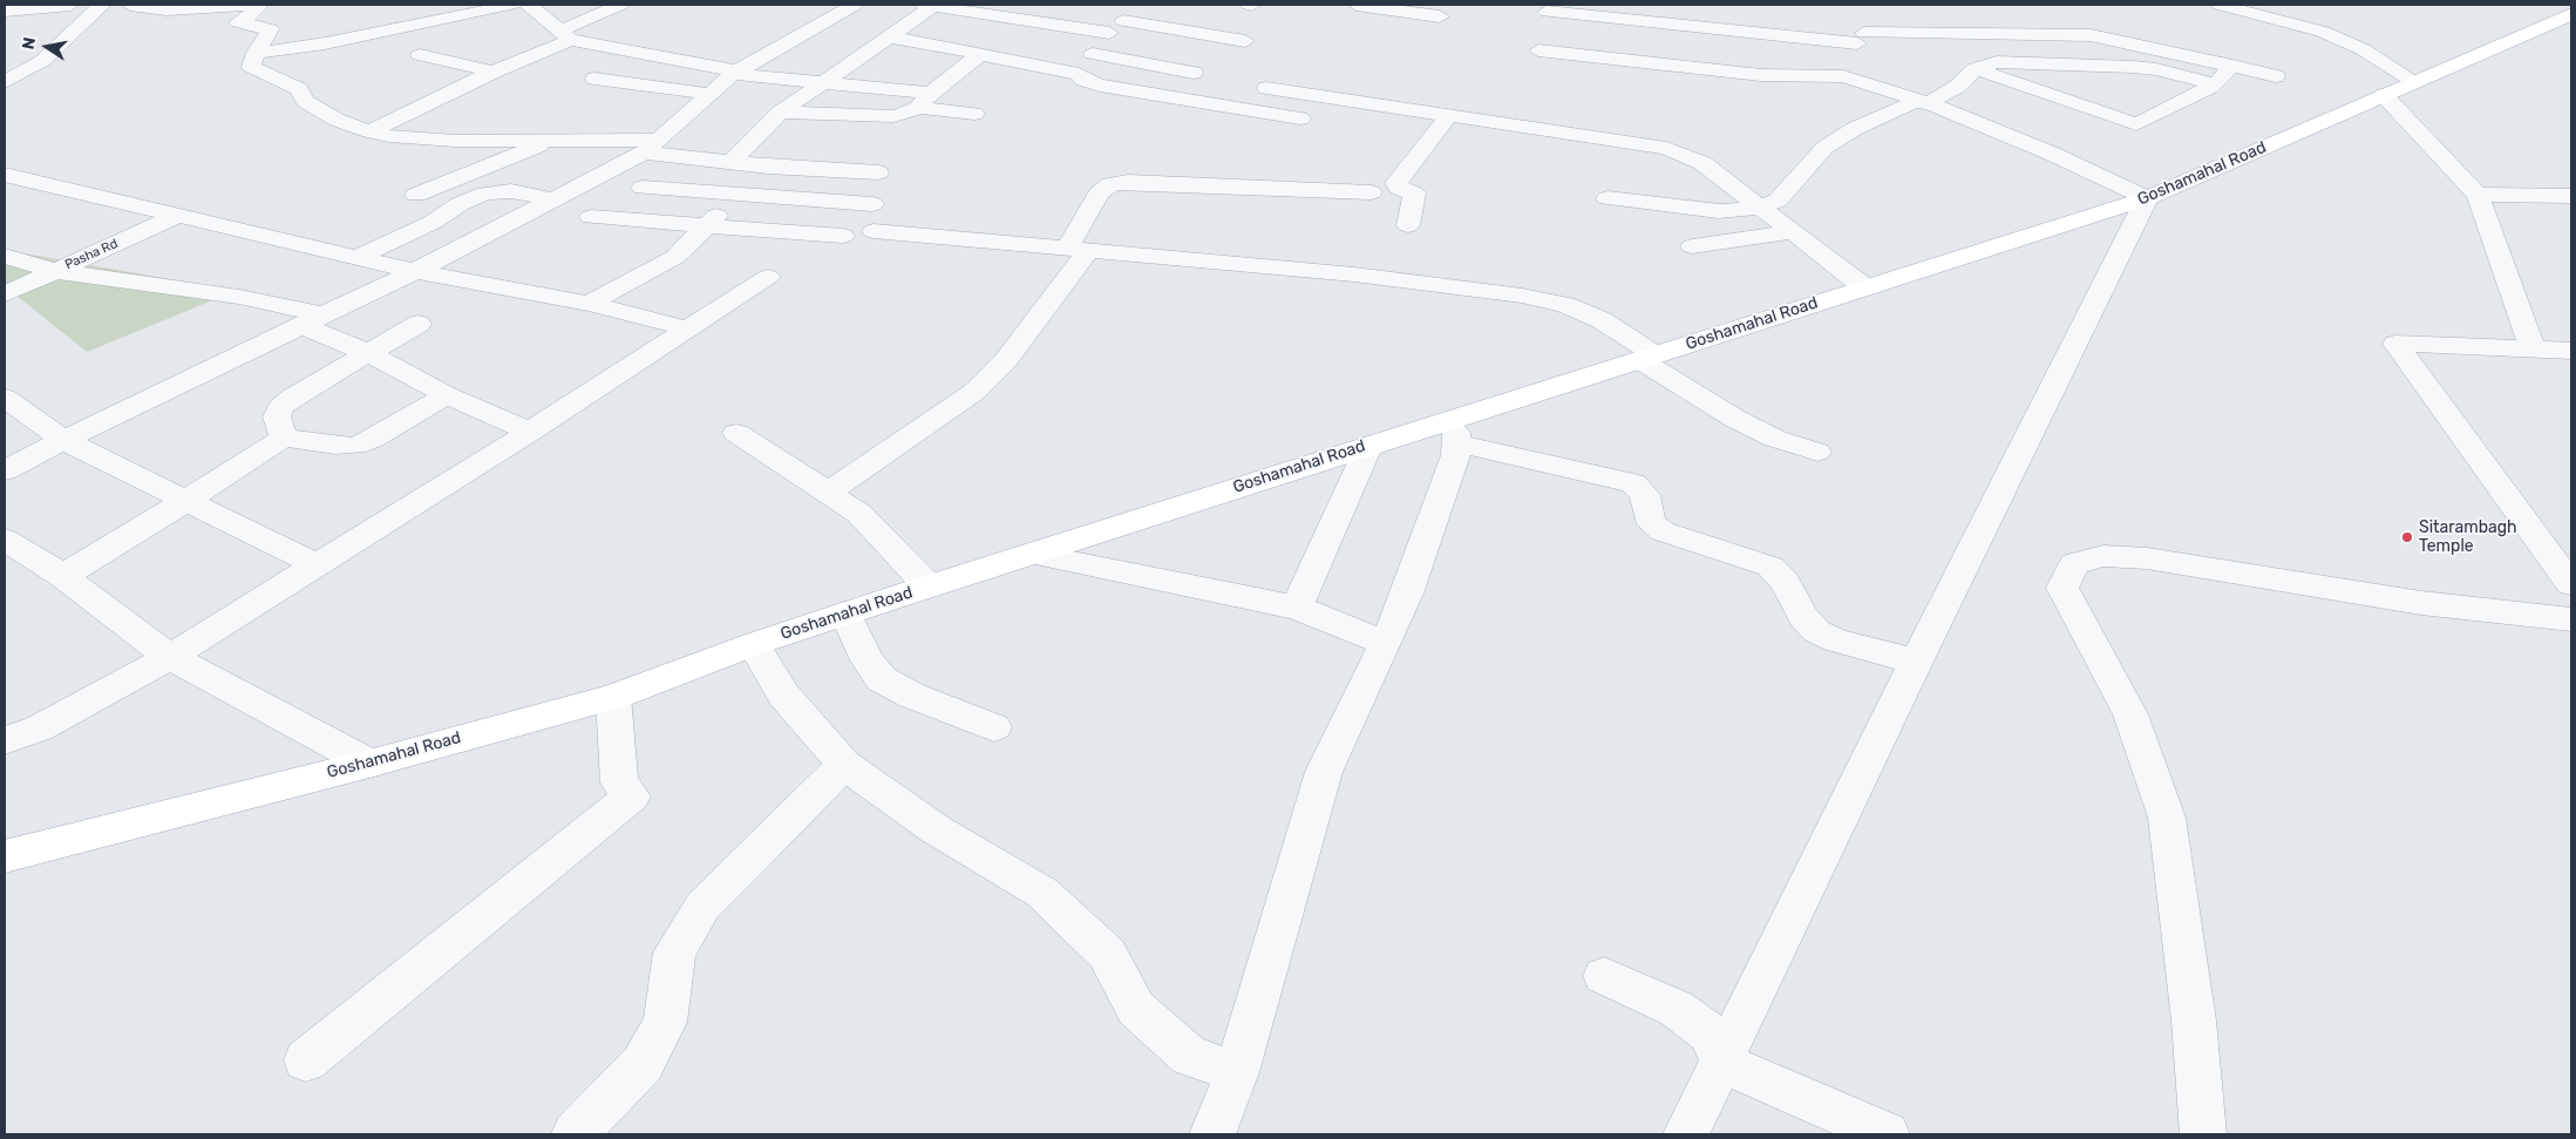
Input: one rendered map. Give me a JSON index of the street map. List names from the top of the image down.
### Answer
{
  "streets": {
    "main road": ["Goshamahal Road"],
    "street": ["Pasha Rd"]
  },
  "places": ["Sitarambagh Temple"],
  "north": "left"
}
